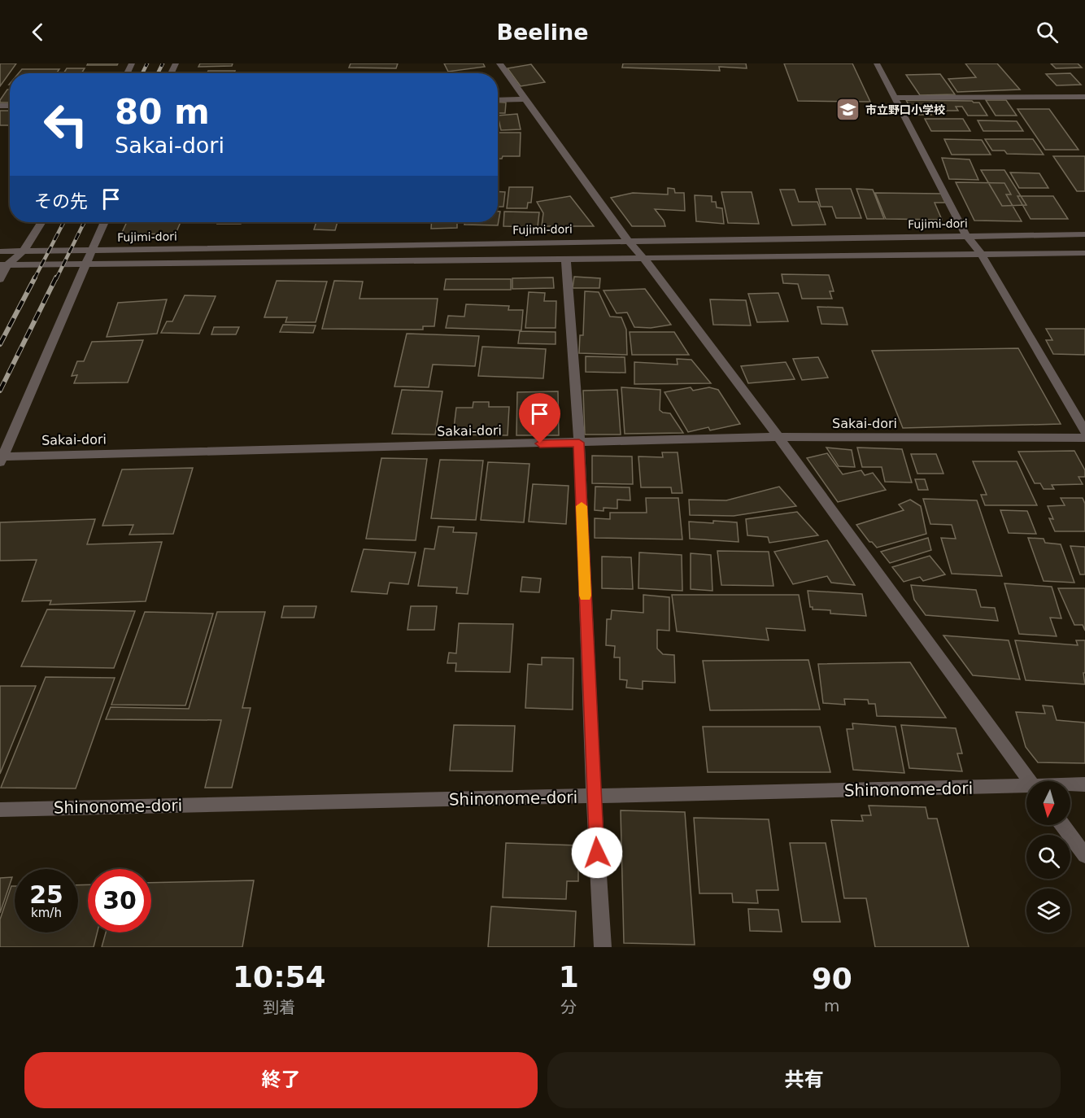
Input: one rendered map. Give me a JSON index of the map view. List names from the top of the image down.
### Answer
{
  "streets": {
    "street": ["Fujimi-dori", "Sakai-dori", "Shinonome-dori"]
  },
  "places": {
    "school or university": ["市立野口小学校"]
  },
  "north": "bottom",
  "page": {
    "header": "Beeline",
    "turn": ["80 m", "Sakai-dori"],
    "then": "その先",
    "speed": "25 km/h",
    "limit": "30",
    "eta": [
      "10:54",
      "到着",
      "1",
      "分",
      "90",
      "m"
    ],
    "buttons": ["終了", "共有"]
  }
}
